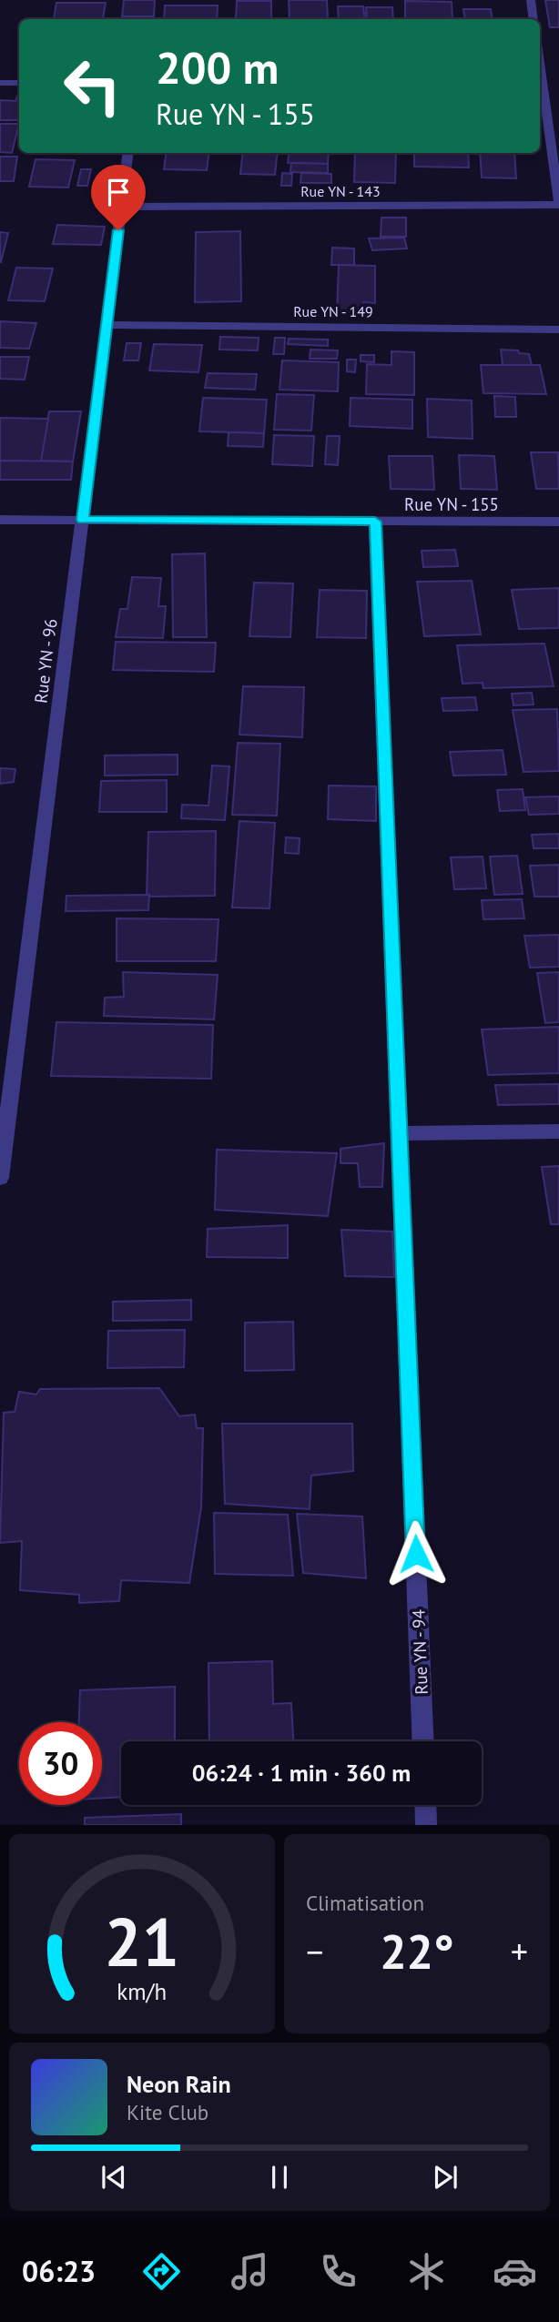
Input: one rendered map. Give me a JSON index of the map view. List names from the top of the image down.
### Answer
{
  "streets": {
    "street": [
      "Rue YN - 143",
      "Rue YN - 149",
      "Rue YN - 155",
      "Rue YN - 96",
      "Rue YN - 94"
    ]
  },
  "crossings": [
    ["Rue YN - 143", "Rue YN - 96"],
    ["Rue YN - 149", "Rue YN - 96"],
    ["Rue YN - 155", "Rue YN - 96"],
    ["Rue YN - 155", "Rue YN - 94"]
  ],
  "page": {
    "turn": ["200 m", "Rue YN - 155"],
    "limit": "30",
    "trip": "06:24 · 1 min · 360 m",
    "tile": "Climatisation",
    "heat": ["−", "22°", "+"],
    "song": ["Neon Rain", "Kite Club"],
    "tabs": "06:23",
    "gauge": ["21", "km/h"]
  }
}
